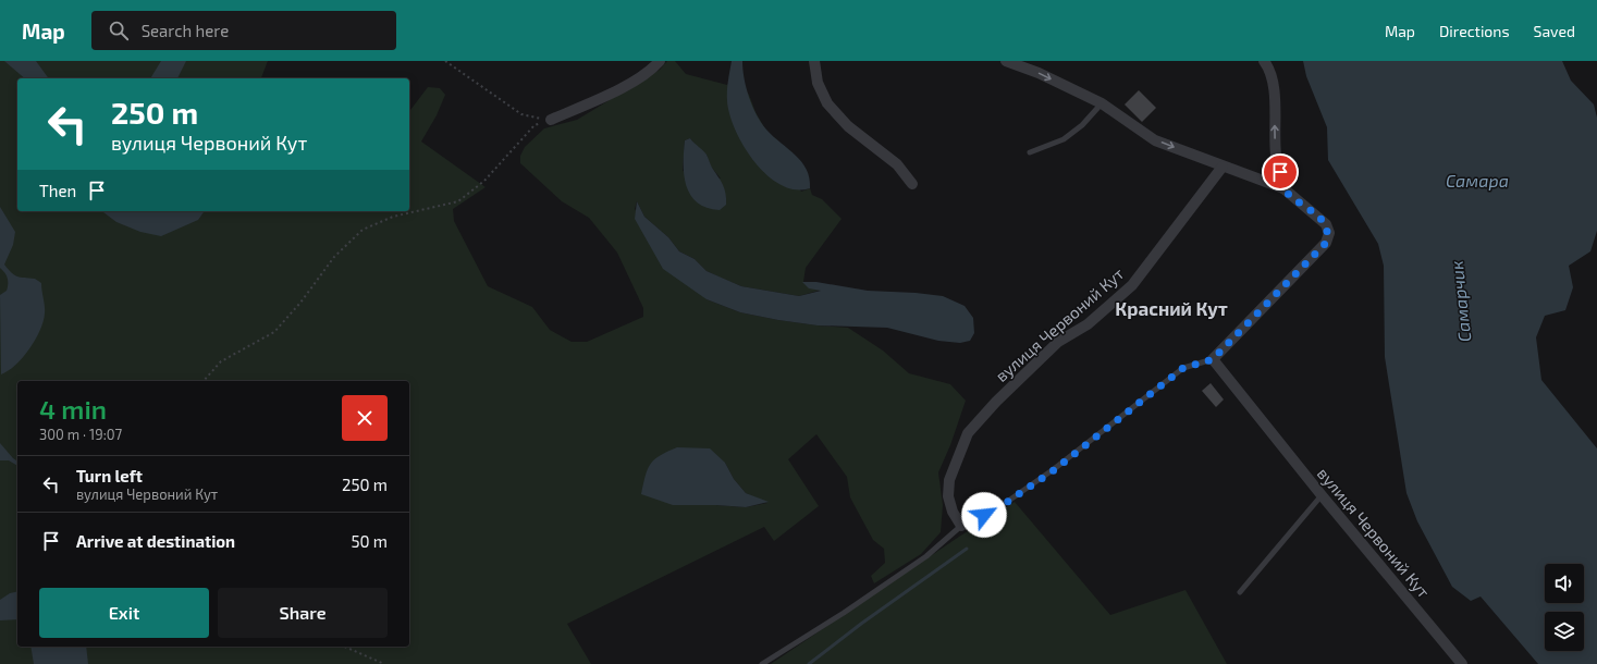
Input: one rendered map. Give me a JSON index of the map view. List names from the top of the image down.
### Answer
{
  "streets": {
    "street": ["вулиця Червоний Кут"]
  },
  "districts": ["Красний Кут"],
  "water": ["Самара", "Самарчик"],
  "page": {
    "header": "Map",
    "search": "Search here",
    "nav": ["Map", "Directions", "Saved"],
    "turn": ["250 m", "вулиця Червоний Кут"],
    "then": "Then",
    "heading": ["4 min", "300 m · 19:07"],
    "list": [
      {
        "name": "Turn left",
        "note": "вулиця Червоний Кут",
        "value": "250 m"
      },
      {
        "name": "Arrive at destination",
        "value": "50 m"
      }
    ],
    "buttons": ["Exit", "Share"]
  }
}
